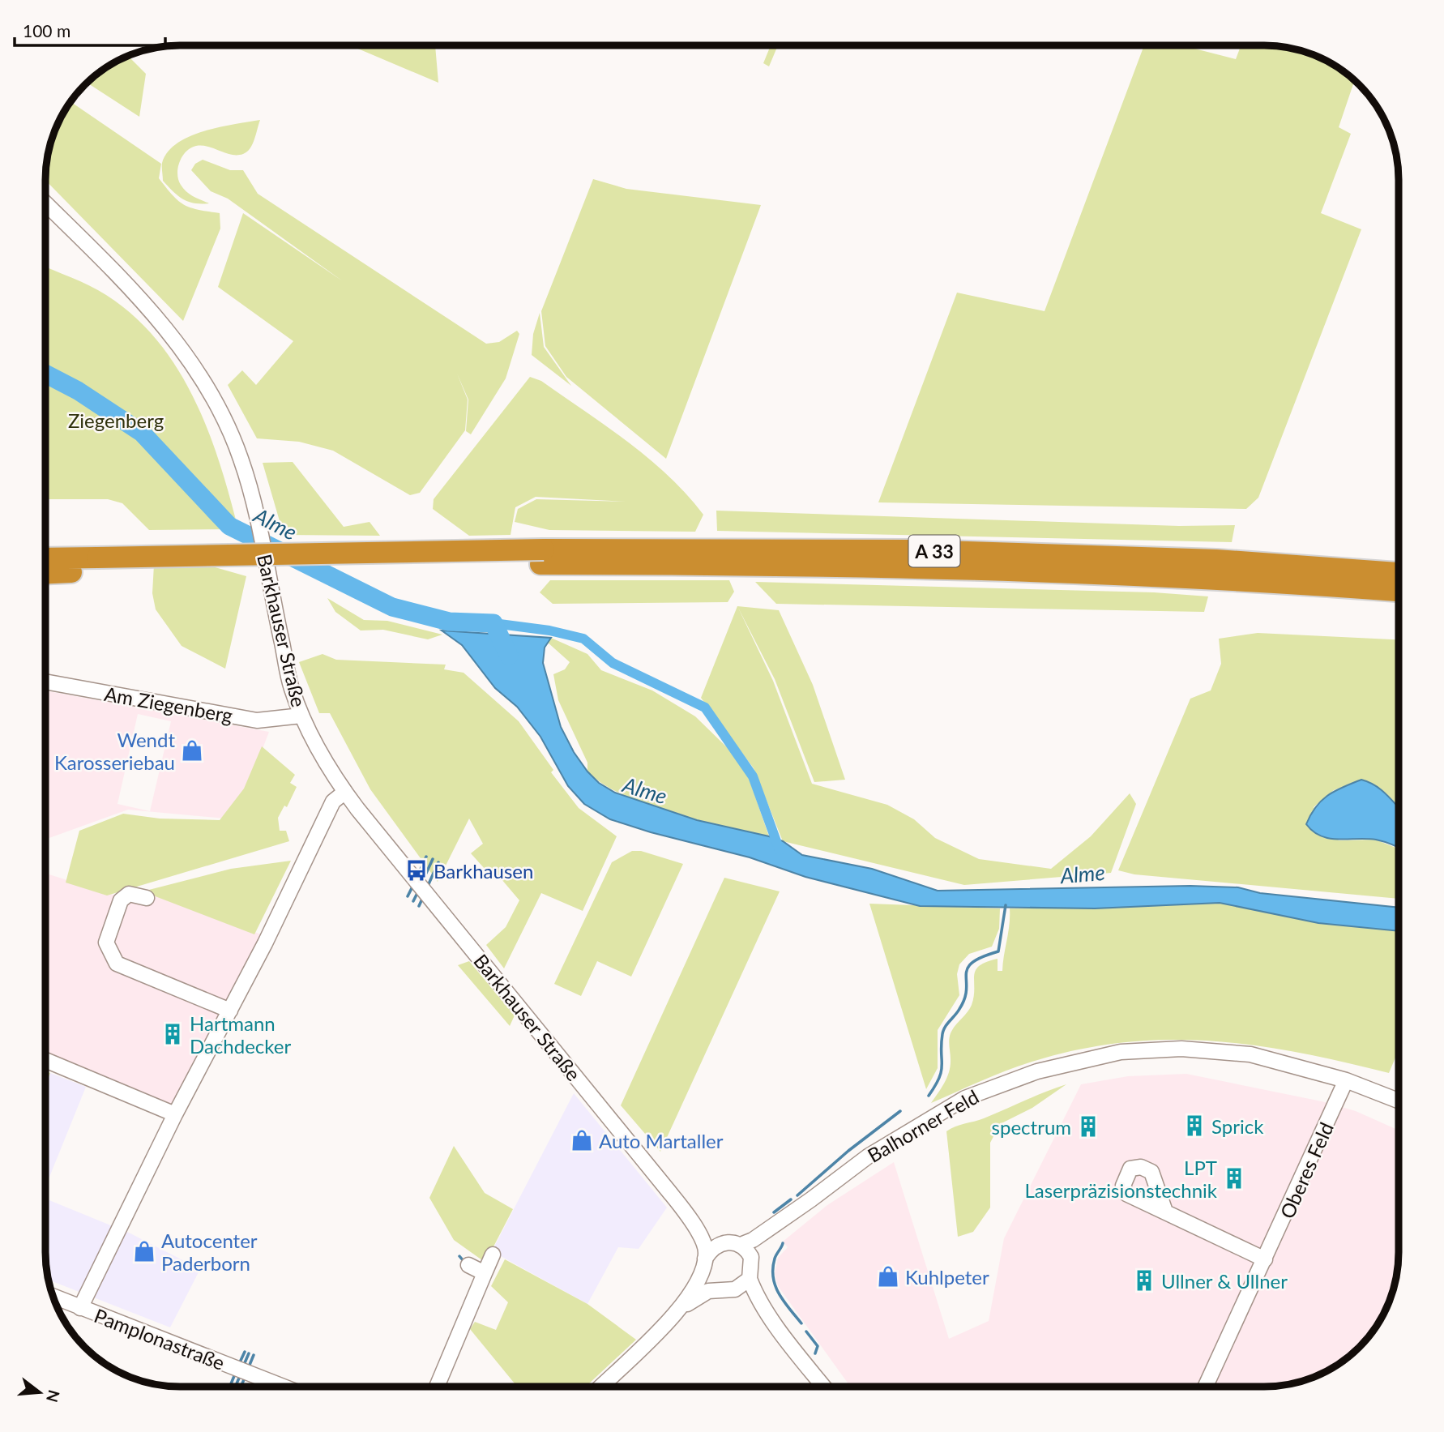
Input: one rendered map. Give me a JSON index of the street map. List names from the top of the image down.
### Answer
{
  "streets": {
    "highway": ["A 33"],
    "street": [
      "Barkhauser Straße",
      "Am Ziegenberg",
      "Balhorner Feld",
      "Oberes Feld",
      "Pamplonastraße"
    ]
  },
  "crossings": [
    ["Barkhauser Straße", "Am Ziegenberg"],
    ["Barkhauser Straße", "Balhorner Feld"],
    ["Balhorner Feld", "Oberes Feld"]
  ],
  "water": ["Alme"],
  "parks": ["Ziegenberg"],
  "places": {
    "shop": [
      "Wendt Karosseriebau",
      "Auto Martaller",
      "Autocenter Paderborn",
      "Kuhlpeter"
    ],
    "bus stop": ["Barkhausen"],
    "building": [
      "Hartmann Dachdecker",
      "Sprick",
      "spectrum",
      "LPT Laserpräzisionstechnik",
      "Ullner & Ullner"
    ]
  },
  "scale_bar": "100 m",
  "north": "right"
}
